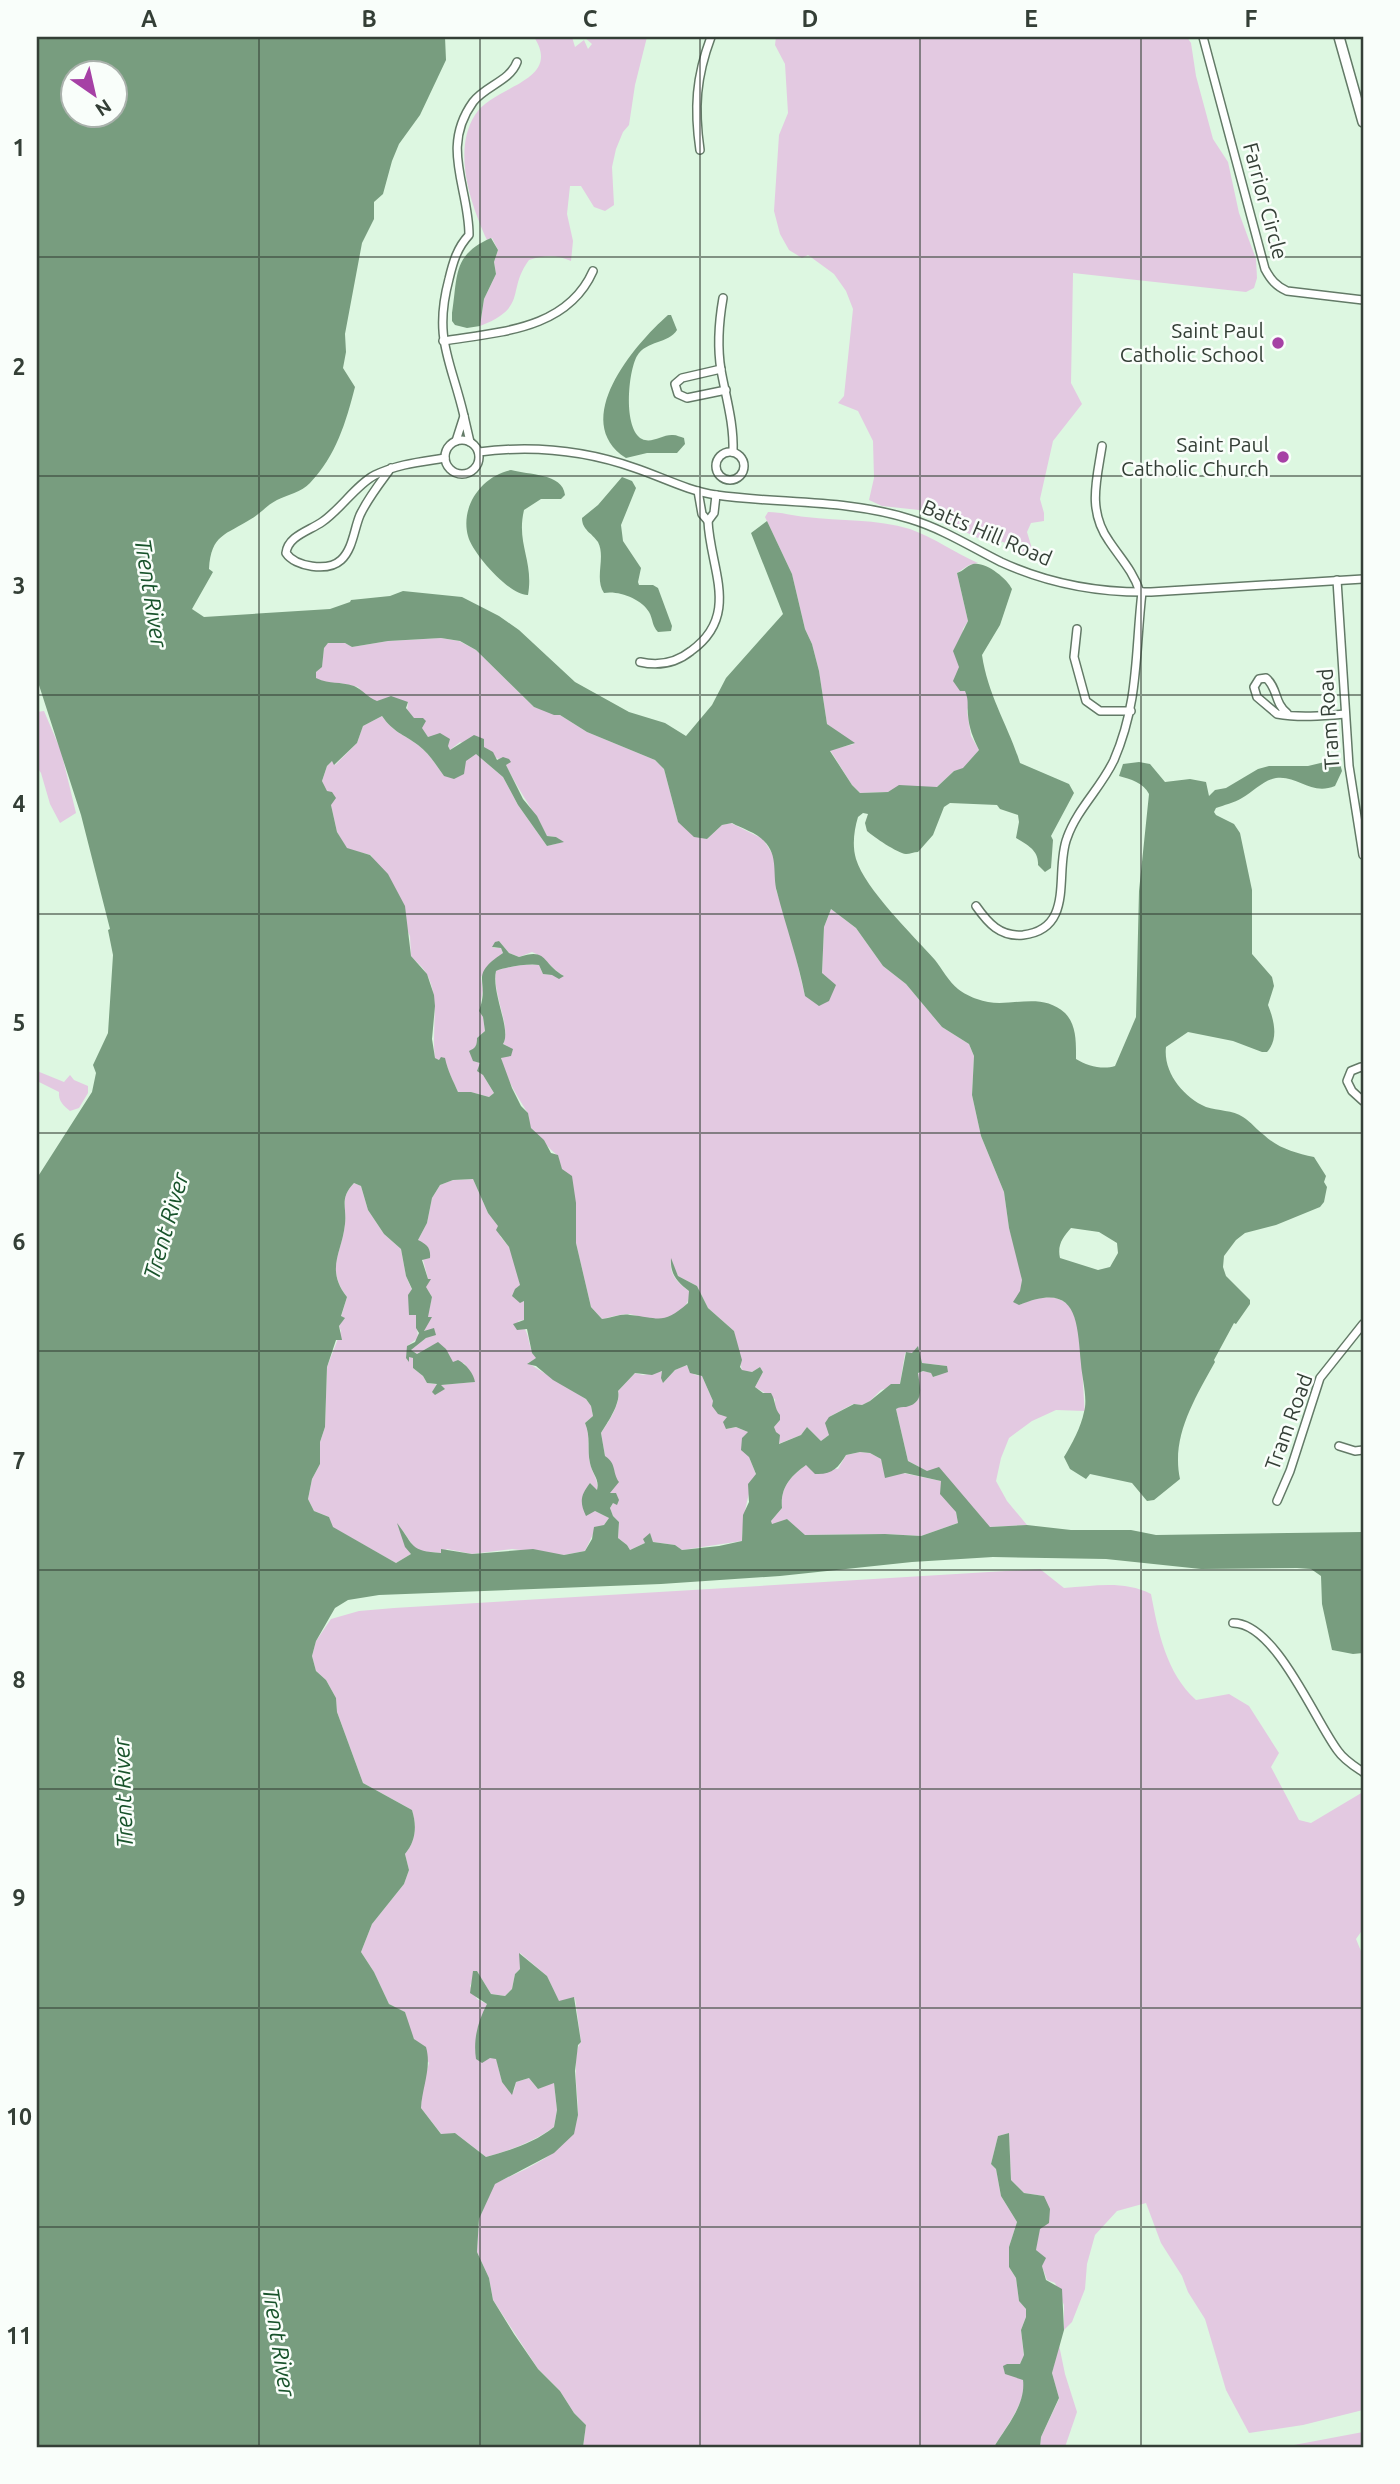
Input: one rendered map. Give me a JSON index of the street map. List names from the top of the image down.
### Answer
{
  "streets": {
    "street": ["Farrior Circle", "Batts Hill Road", "Tram Road"]
  },
  "crossings": [
    ["Batts Hill Road", "Tram Road"]
  ],
  "water": ["Trent River"],
  "places": ["Saint Paul Catholic School", "Saint Paul Catholic Church"],
  "north": "bottom right",
  "grid": {
    "columns": [
      "A",
      "B",
      "C",
      "D",
      "E",
      "F"
    ],
    "rows": [
      "1",
      "2",
      "3",
      "4",
      "5",
      "6",
      "7",
      "8",
      "9",
      "10",
      "11"
    ]
  }
}
